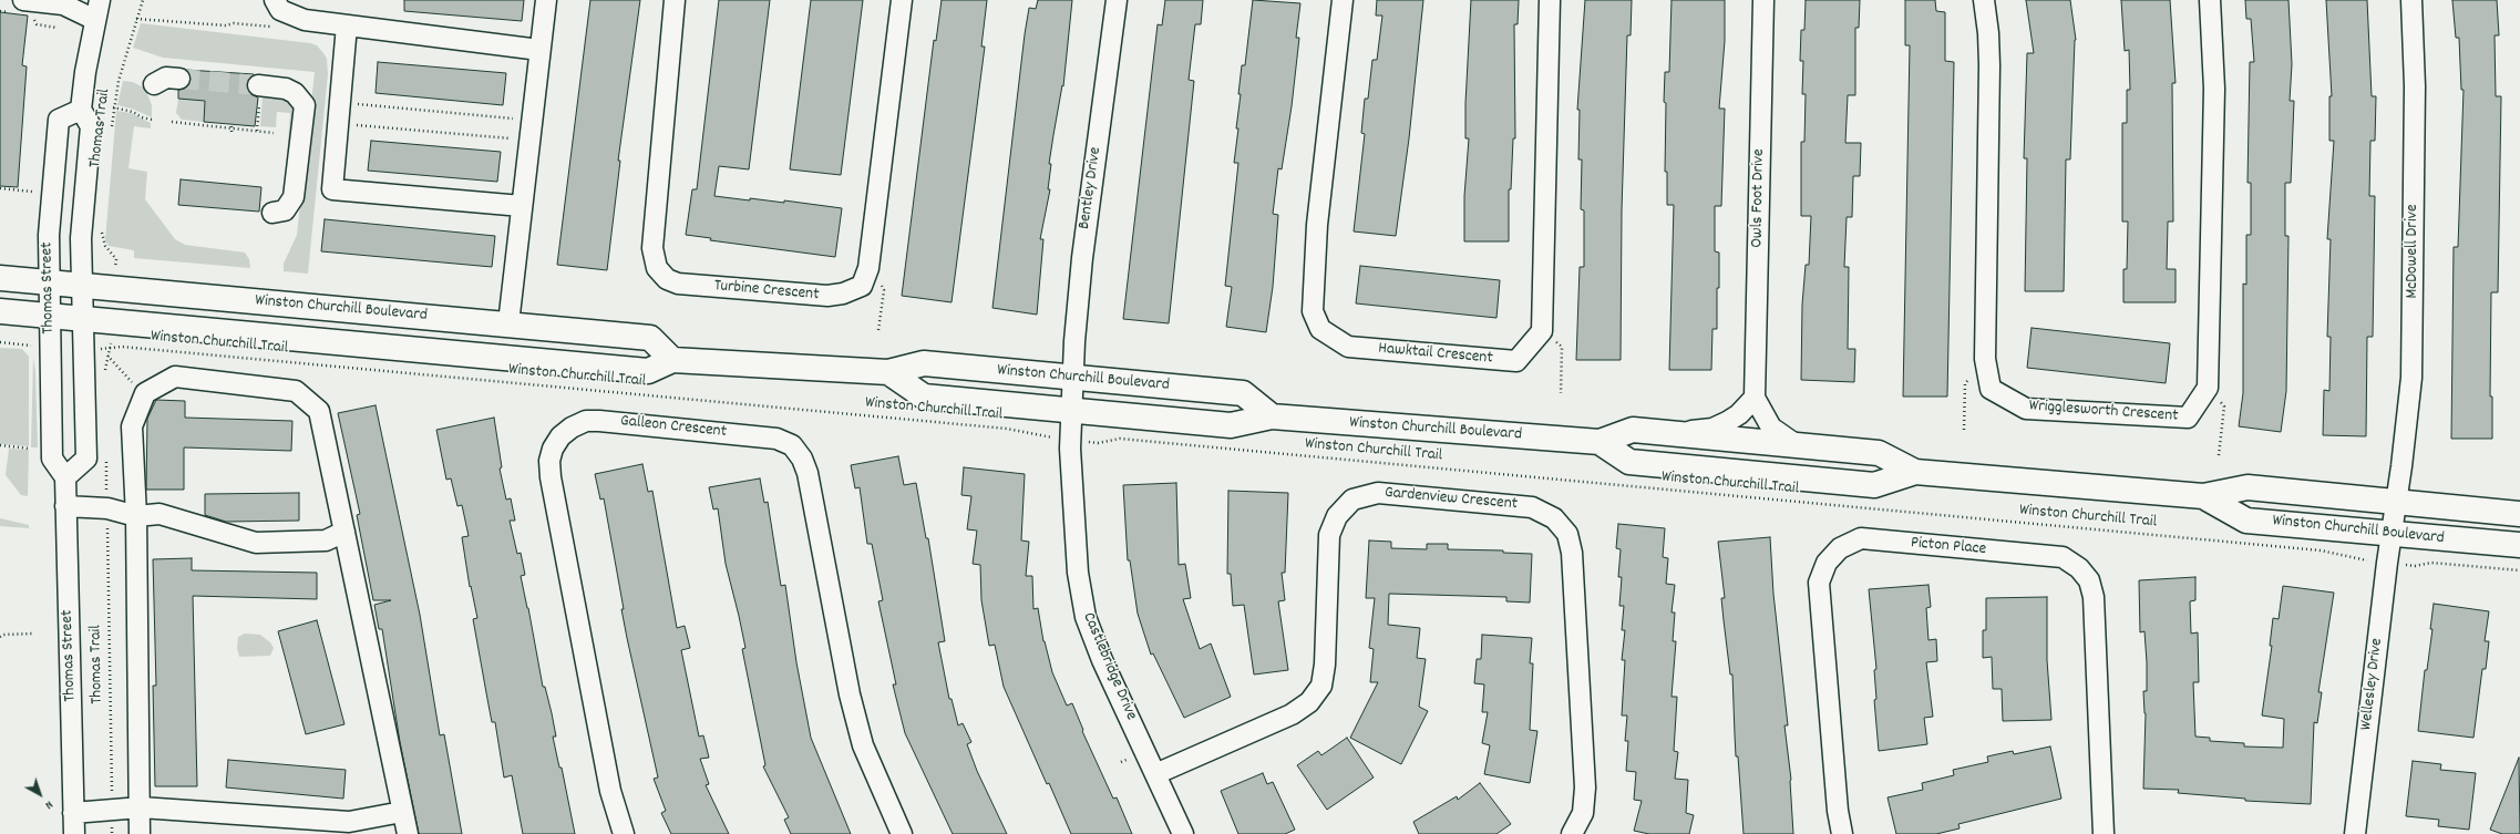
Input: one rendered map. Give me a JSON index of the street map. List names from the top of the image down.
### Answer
{
  "streets": {
    "main road": ["Winston Churchill Boulevard"],
    "street": [
      "Bentley Drive",
      "Owls Foot Drive",
      "McDowell Drive",
      "Thomas Street",
      "Turbine Crescent",
      "Hawktail Crescent",
      "Wrigglesworth Crescent",
      "Galleon Crescent",
      "Gardenview Crescent",
      "Picton Place",
      "Castlebridge Drive",
      "Wellesley Drive"
    ],
    "path": ["Thomas Trail", "Winston Churchill Trail"]
  },
  "crossings": [
    ["Bentley Drive", "Winston Churchill Boulevard"],
    ["Bentley Drive", "Castlebridge Drive"],
    ["McDowell Drive", "Winston Churchill Boulevard"],
    ["McDowell Drive", "Wellesley Drive"],
    ["Thomas Street", "Winston Churchill Boulevard"],
    ["Winston Churchill Boulevard", "Castlebridge Drive"],
    ["Winston Churchill Boulevard", "Wellesley Drive"],
    ["Gardenview Crescent", "Castlebridge Drive"]
  ],
  "north": "bottom right"
}
